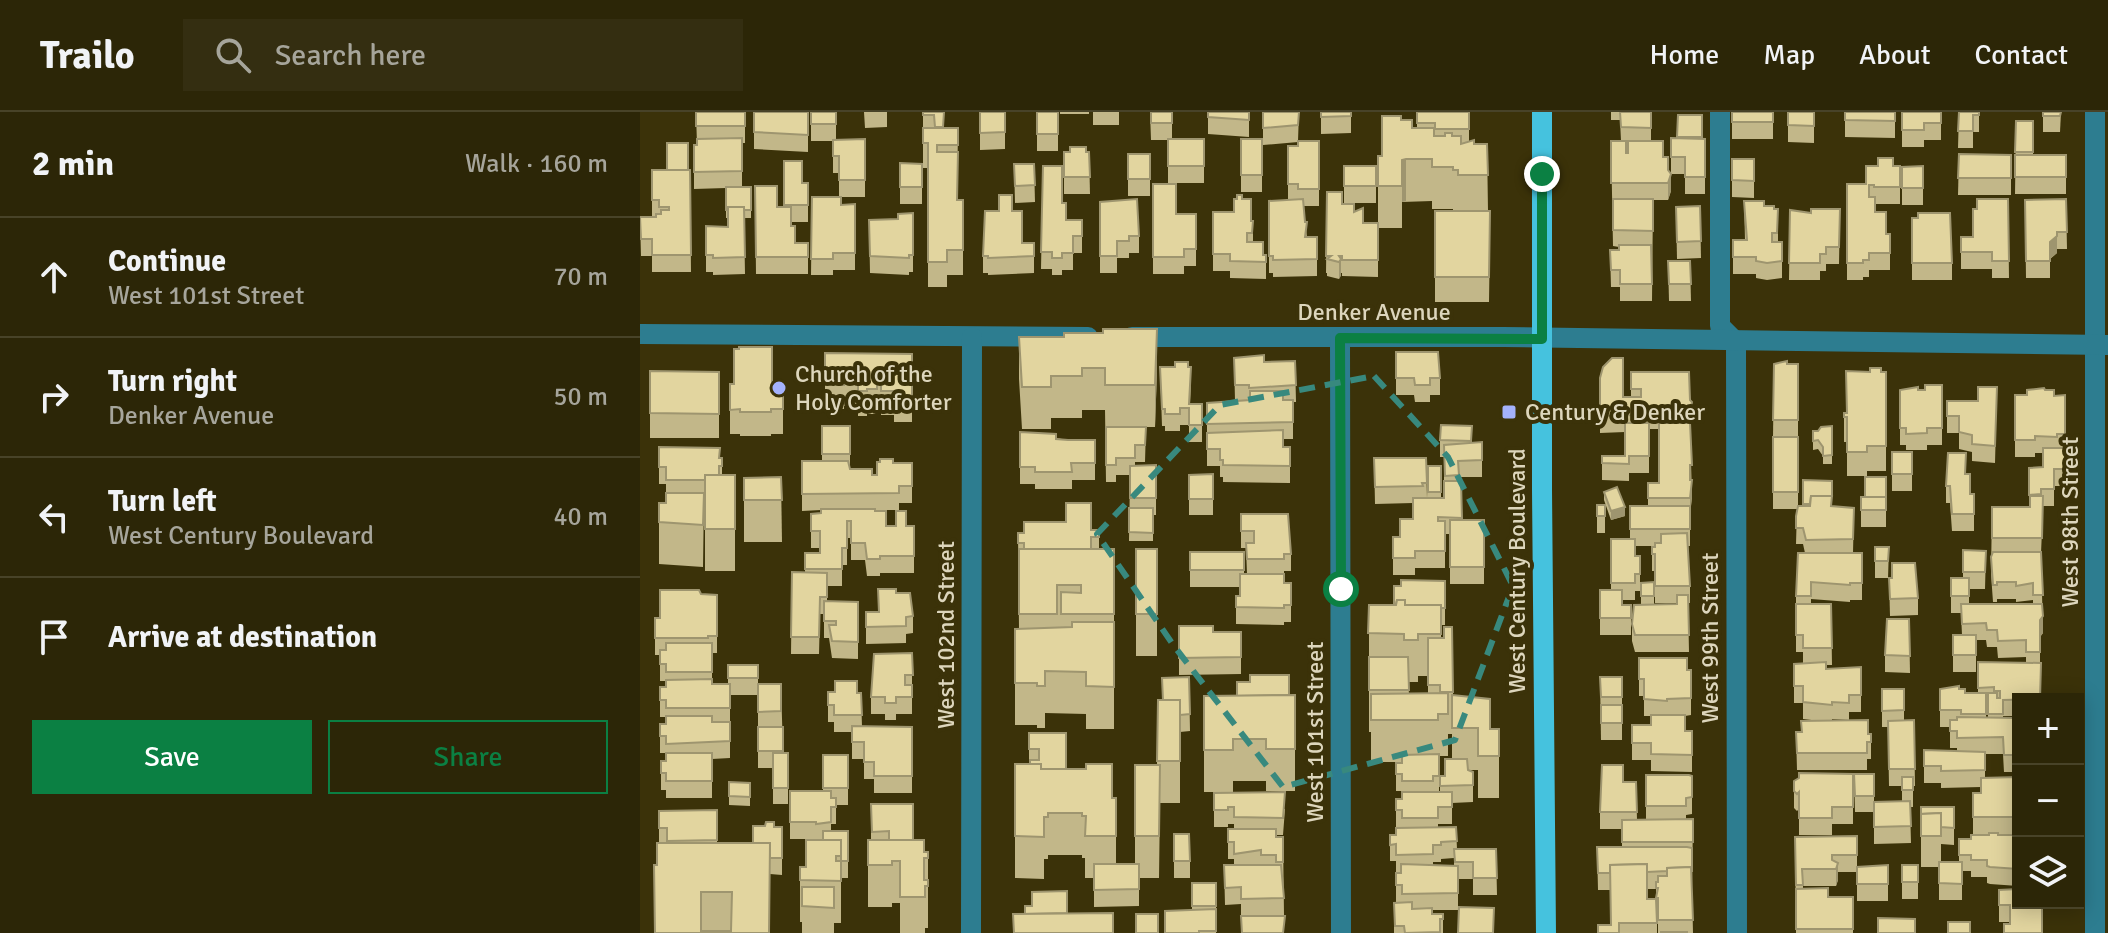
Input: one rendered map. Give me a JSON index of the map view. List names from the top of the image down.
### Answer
{
  "streets": {
    "main road": ["West Century Boulevard"],
    "street": [
      "Denker Avenue",
      "West 98th Street",
      "West 102nd Street",
      "West 99th Street",
      "West 101st Street"
    ]
  },
  "crossings": [
    ["Denker Avenue", "West 98th Street"],
    ["Denker Avenue", "West Century Boulevard"],
    ["Denker Avenue", "West 102nd Street"],
    ["Denker Avenue", "West 99th Street"],
    ["Denker Avenue", "West 101st Street"]
  ],
  "places": {
    "other": ["Church of the Holy Comforter"],
    "transit": ["Century & Denker"]
  },
  "page": {
    "header": "Trailo",
    "search": "Search here",
    "nav": [
      "Home",
      "Map",
      "About",
      "Contact"
    ],
    "heading": ["2 min", "Walk · 160 m"],
    "list": [
      ["Continue", "West 101st Street", "70 m"],
      ["Turn right", "Denker Avenue", "50 m"],
      ["Turn left", "West Century Boulevard", "40 m"],
      "Arrive at destination"
    ],
    "map_buttons": ["+", "−"],
    "buttons": ["Save", "Share"]
  }
}
